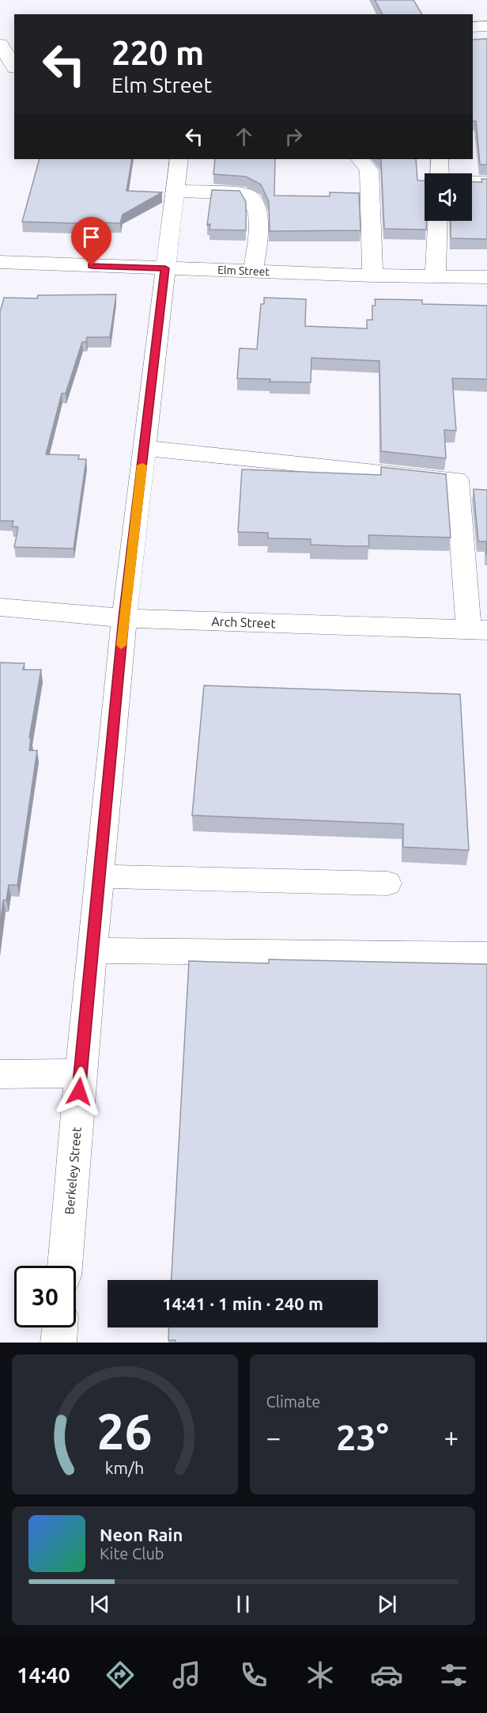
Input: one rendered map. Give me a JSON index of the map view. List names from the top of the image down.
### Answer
{
  "streets": {
    "street": ["Elm Street", "Arch Street", "Berkeley Street"]
  },
  "crossings": [
    ["Elm Street", "Berkeley Street"],
    ["Arch Street", "Berkeley Street"]
  ],
  "page": {
    "turn": ["220 m", "Elm Street"],
    "limit": "30",
    "trip": "14:41 · 1 min · 240 m",
    "tile": "Climate",
    "heat": ["−", "23°", "+"],
    "song": ["Neon Rain", "Kite Club"],
    "tabs": "14:40",
    "gauge": ["26", "km/h"]
  }
}
